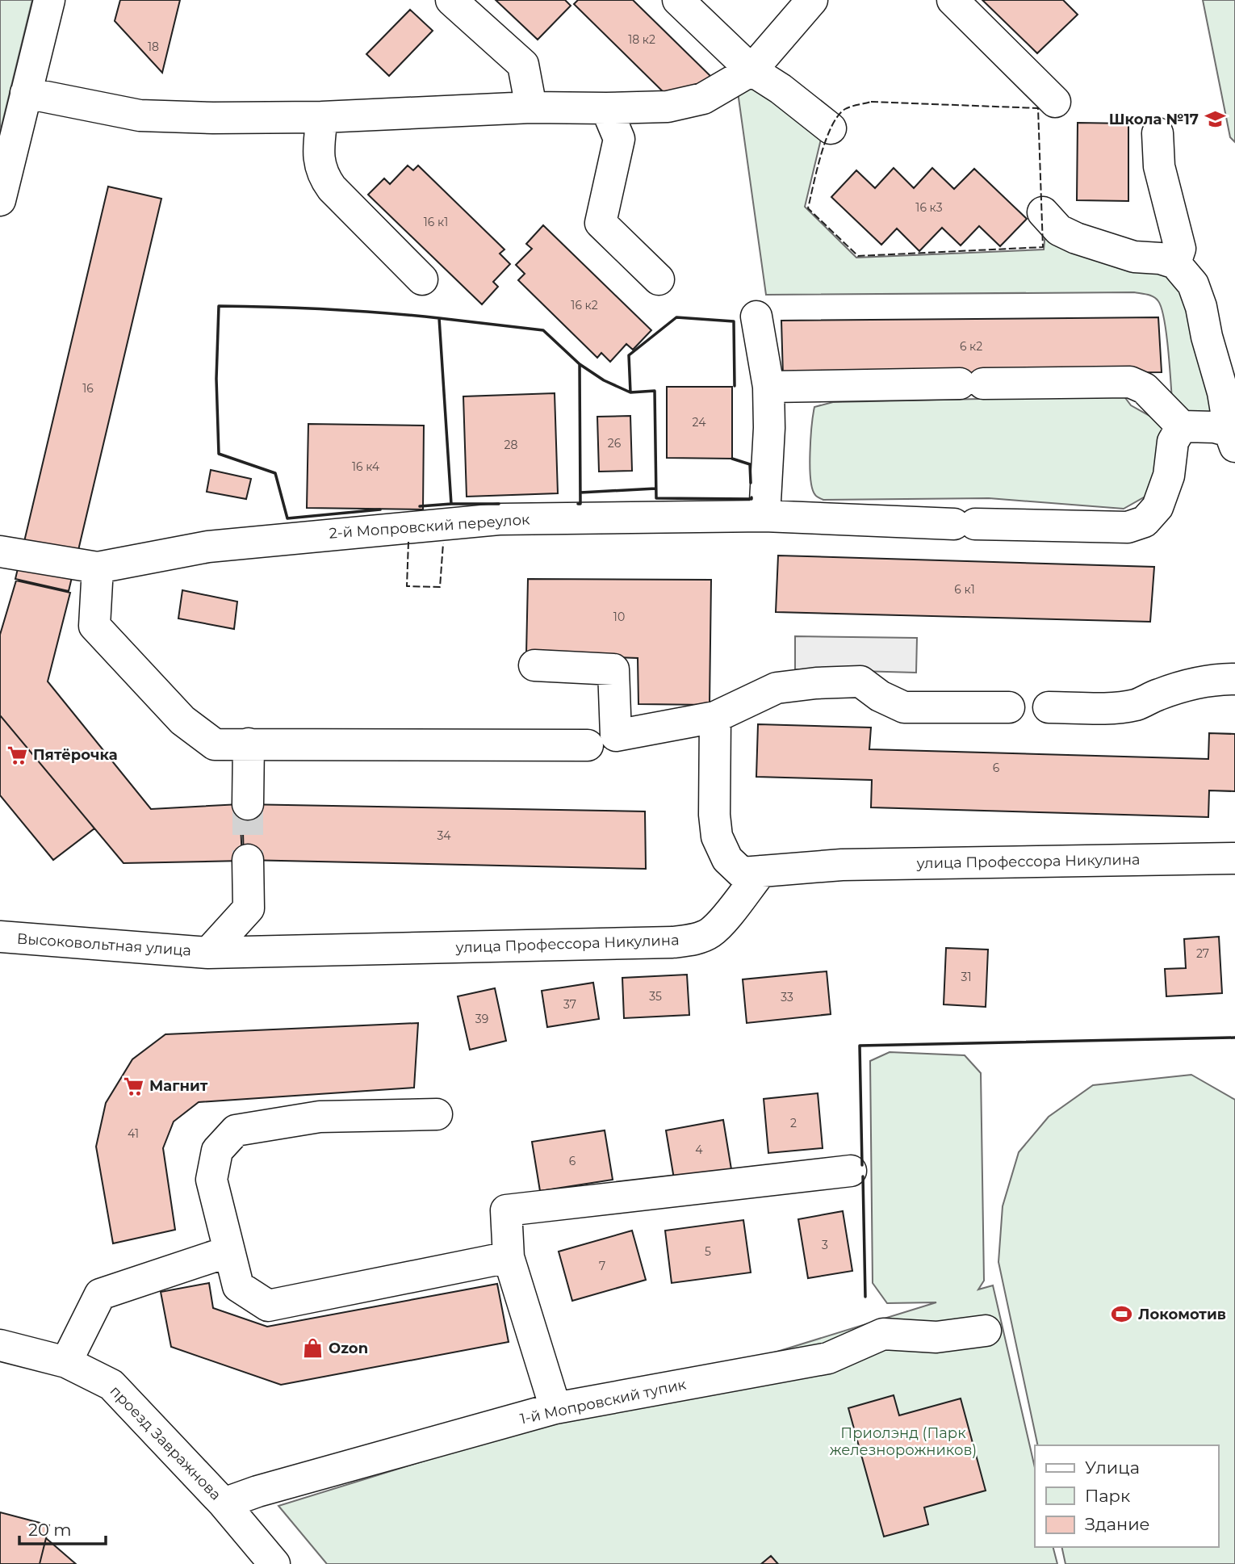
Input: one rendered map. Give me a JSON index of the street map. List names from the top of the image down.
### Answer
{
  "streets": {
    "street": [
      "2-й Мопровский переулок",
      "улица Профессора Никулина",
      "Высоковольтная улица",
      "1-й Мопровский тупик",
      "проезд Завражнова"
    ]
  },
  "crossings": [
    ["улица Профессора Никулина", "Высоковольтная улица"],
    ["1-й Мопровский тупик", "проезд Завражнова"]
  ],
  "parks": ["Приолэнд (Парк железнорожников)"],
  "places": {
    "school or university": ["Школа №17"],
    "supermarket": ["Пятёрочка", "Магнит"],
    "sports": ["Локомотив"],
    "shop": ["Ozon"]
  },
  "house_numbers": [
    "18 к2",
    "18",
    "16 к3",
    "16 к1",
    "16 к2",
    "6 к2",
    "16",
    "24",
    "26",
    "28",
    "16 к4",
    "6 к1",
    "10",
    "6",
    "34",
    "27",
    "31",
    "35",
    "33",
    "37",
    "39",
    "2",
    "41",
    "4",
    "6",
    "3",
    "5",
    "7"
  ],
  "legend": ["Улица", "Парк", "Здание"],
  "scale_bar": "20 m"
}
